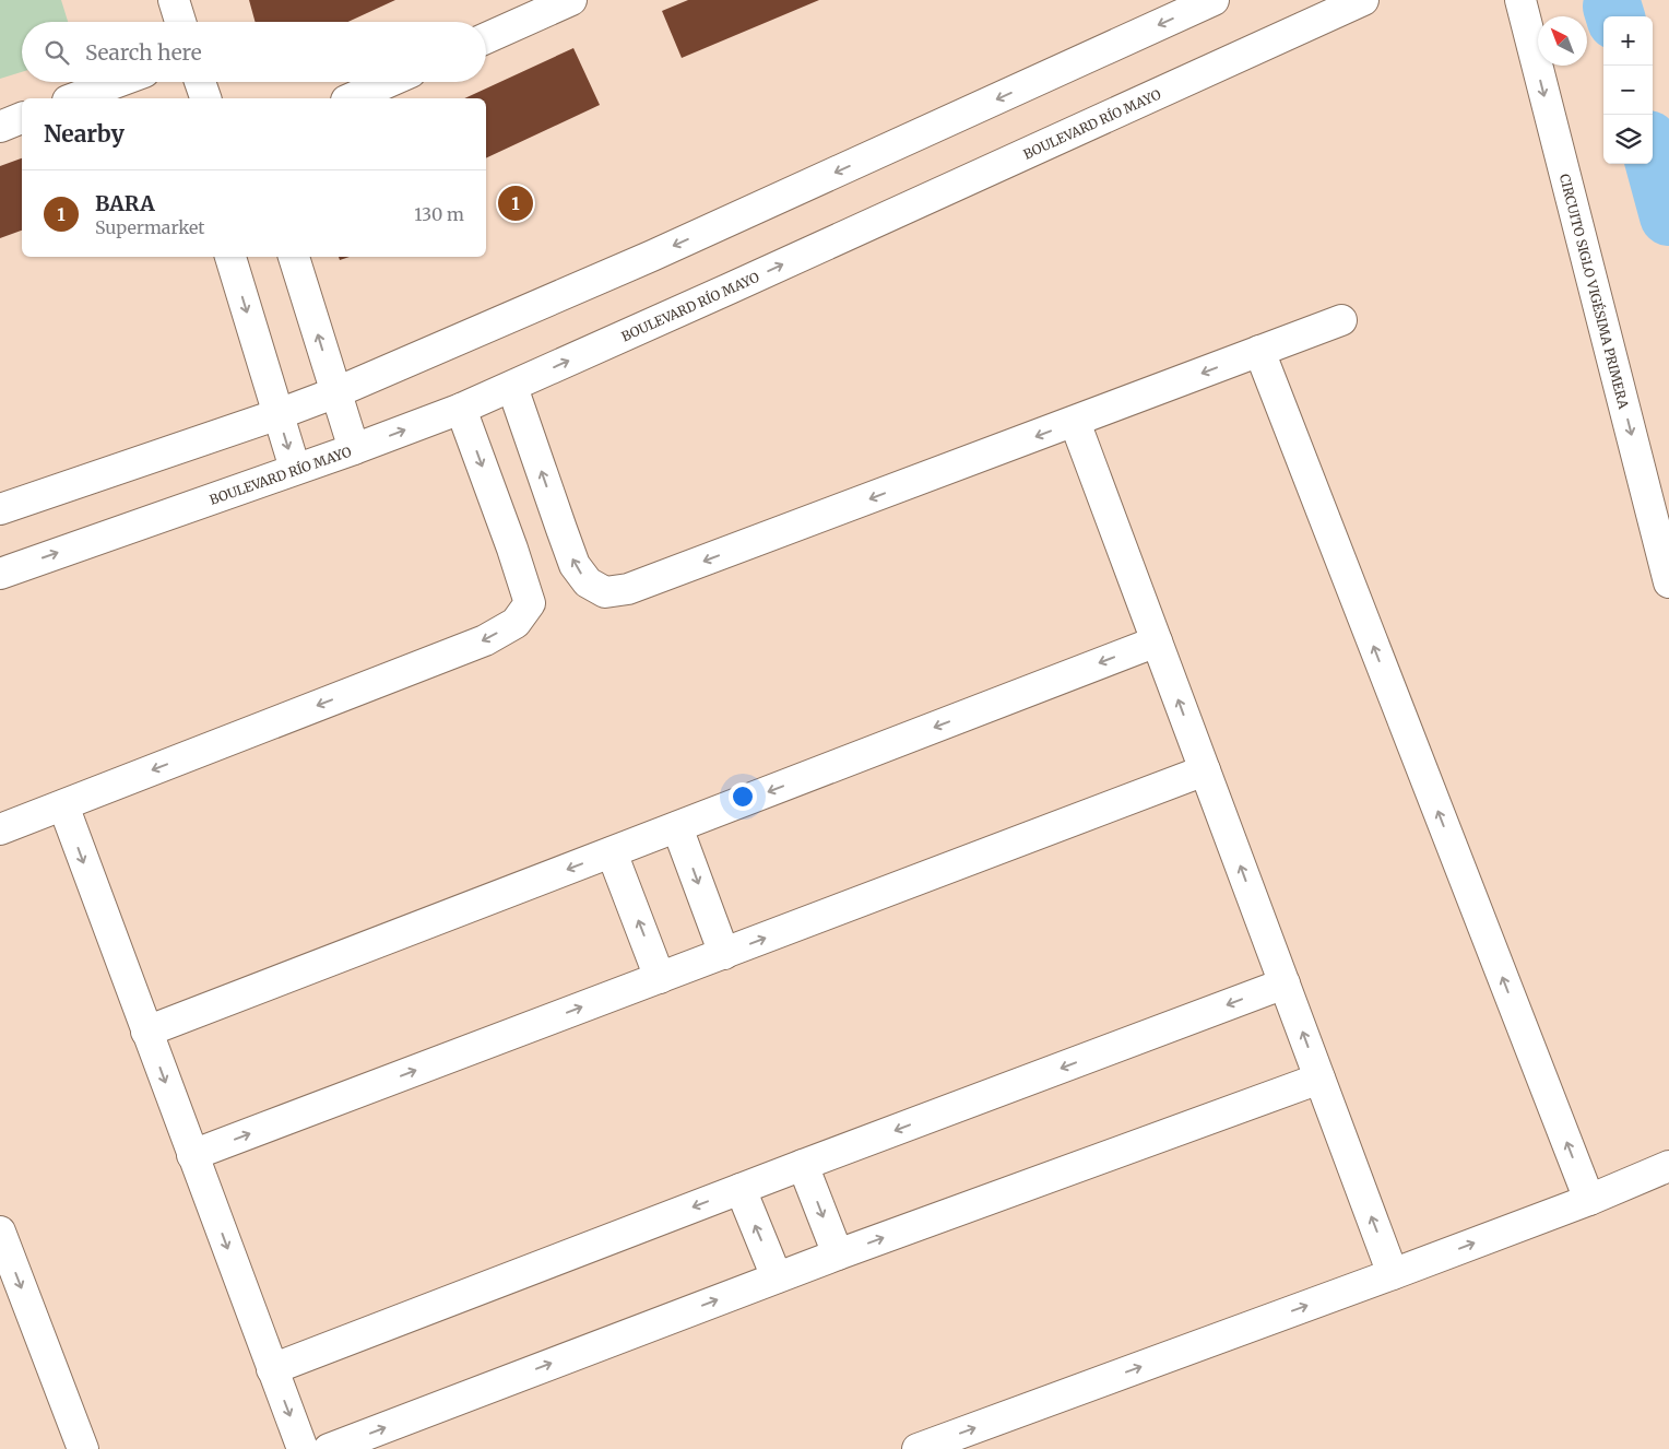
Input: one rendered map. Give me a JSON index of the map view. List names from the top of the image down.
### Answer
{
  "streets": {
    "street": ["BOULEVARD RÍO MAYO", "CIRCUITO SIGLO VIGÉSIMA PRIMERA"]
  },
  "one_way": ["CIRCUITO SIGLO VIGÉSIMA PRIMERA"],
  "north": "top left",
  "page": {
    "map_buttons": ["+", "−"],
    "search": "Search here",
    "heading": "Nearby",
    "list": [
      {
        "mark": "1",
        "name": "BARA",
        "note": "Supermarket",
        "value": "130 m"
      }
    ],
    "pins": "1"
  }
}
